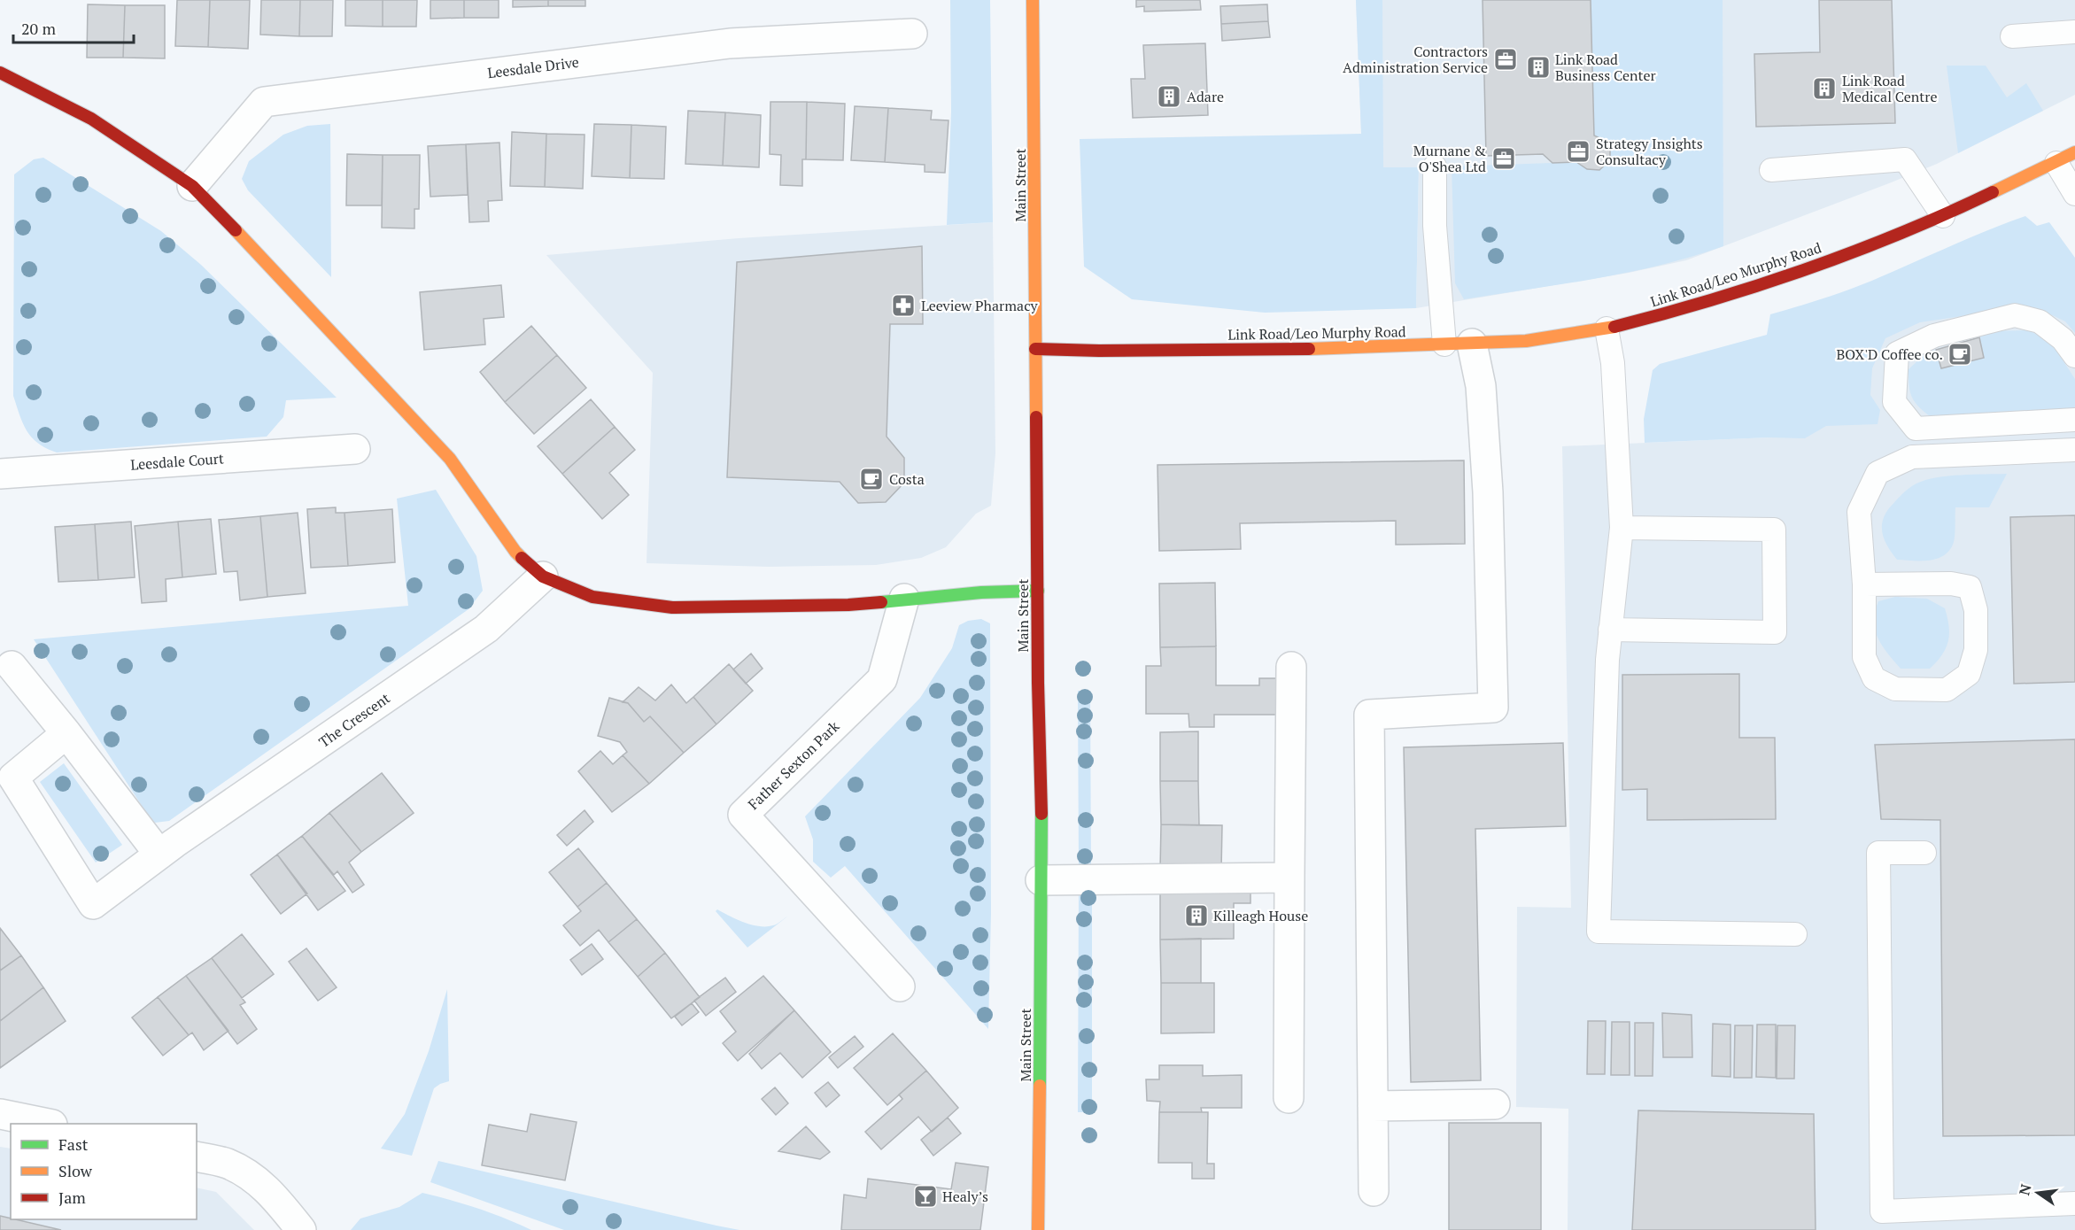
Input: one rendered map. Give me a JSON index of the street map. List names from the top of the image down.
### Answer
{
  "streets": {
    "street": [
      "Leesdale Drive",
      "Main Street",
      "Link Road/Leo Murphy Road",
      "Leesdale Court",
      "The Crescent",
      "Father Sexton Park"
    ]
  },
  "crossings": [
    ["Main Street", "Link Road/Leo Murphy Road"]
  ],
  "places": {
    "office": ["Contractors Administration Service", "Strategy Insights Consultacy", "Murnane & O'Shea Ltd"],
    "building": [
      "Link Road Business Center",
      "Link Road Medical Centre",
      "Adare",
      "Killeagh House"
    ],
    "pharmacy": ["Leeview Pharmacy"],
    "cafe": ["BOX'D Coffee co.", "Costa"],
    "bar": ["Healy’s"]
  },
  "legend": ["Fast", "Slow", "Jam"],
  "scale_bar": "20 m",
  "north": "left"
}
